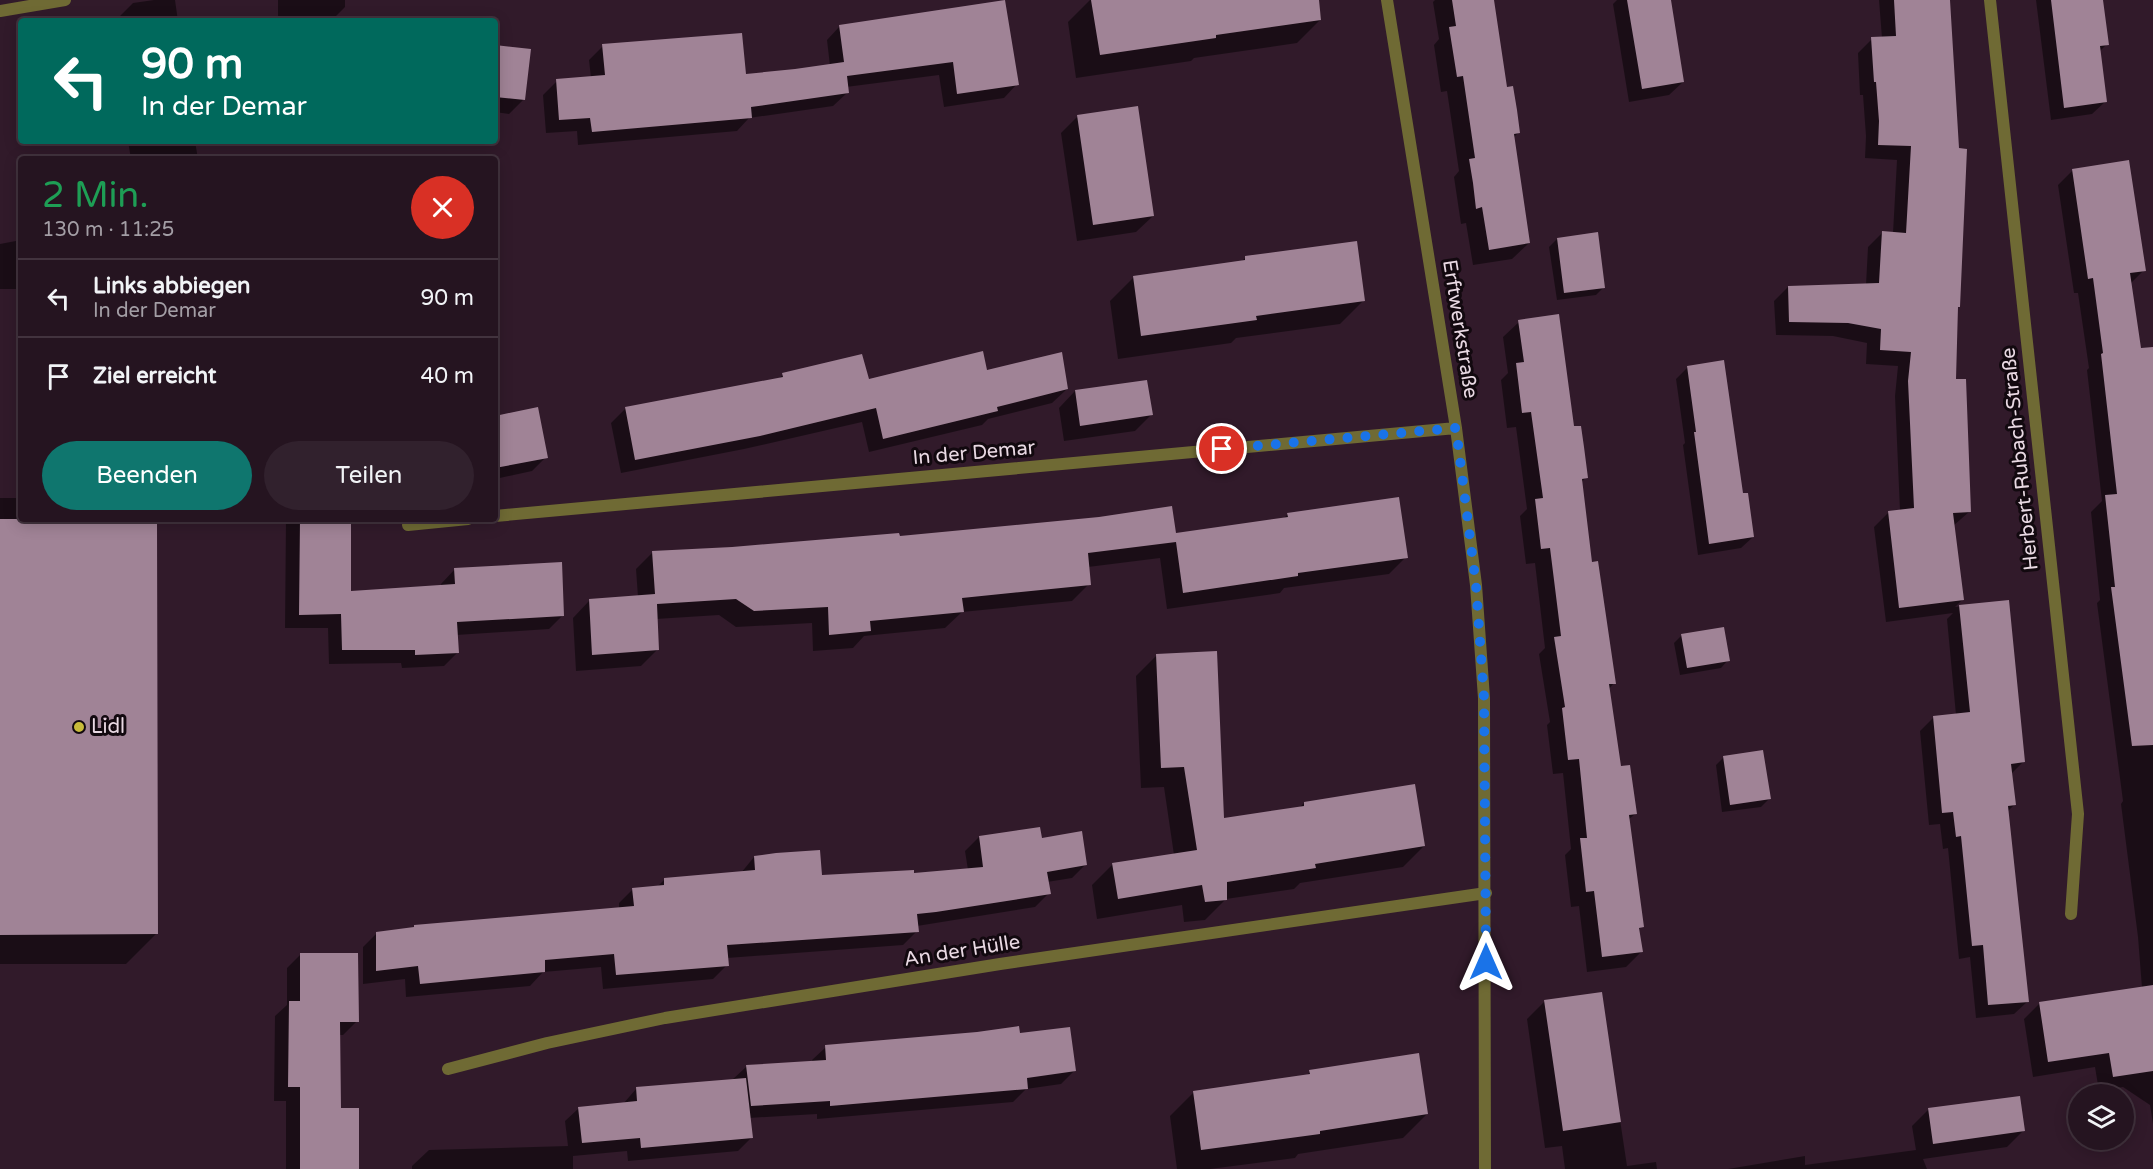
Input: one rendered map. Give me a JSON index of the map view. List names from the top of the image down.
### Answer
{
  "streets": {
    "street": [
      "Erftwerkstraße",
      "In der Demar",
      "Herbert-Rubach-Straße",
      "An der Hülle"
    ]
  },
  "crossings": [
    ["Erftwerkstraße", "In der Demar"],
    ["Erftwerkstraße", "An der Hülle"]
  ],
  "places": ["Lidl"],
  "page": {
    "turn": ["90 m", "In der Demar"],
    "heading": ["2 Min.", "130 m · 11:25"],
    "list": [
      {
        "name": "Links abbiegen",
        "note": "In der Demar",
        "value": "90 m"
      },
      {
        "name": "Ziel erreicht",
        "value": "40 m"
      }
    ],
    "buttons": ["Beenden", "Teilen"]
  }
}
